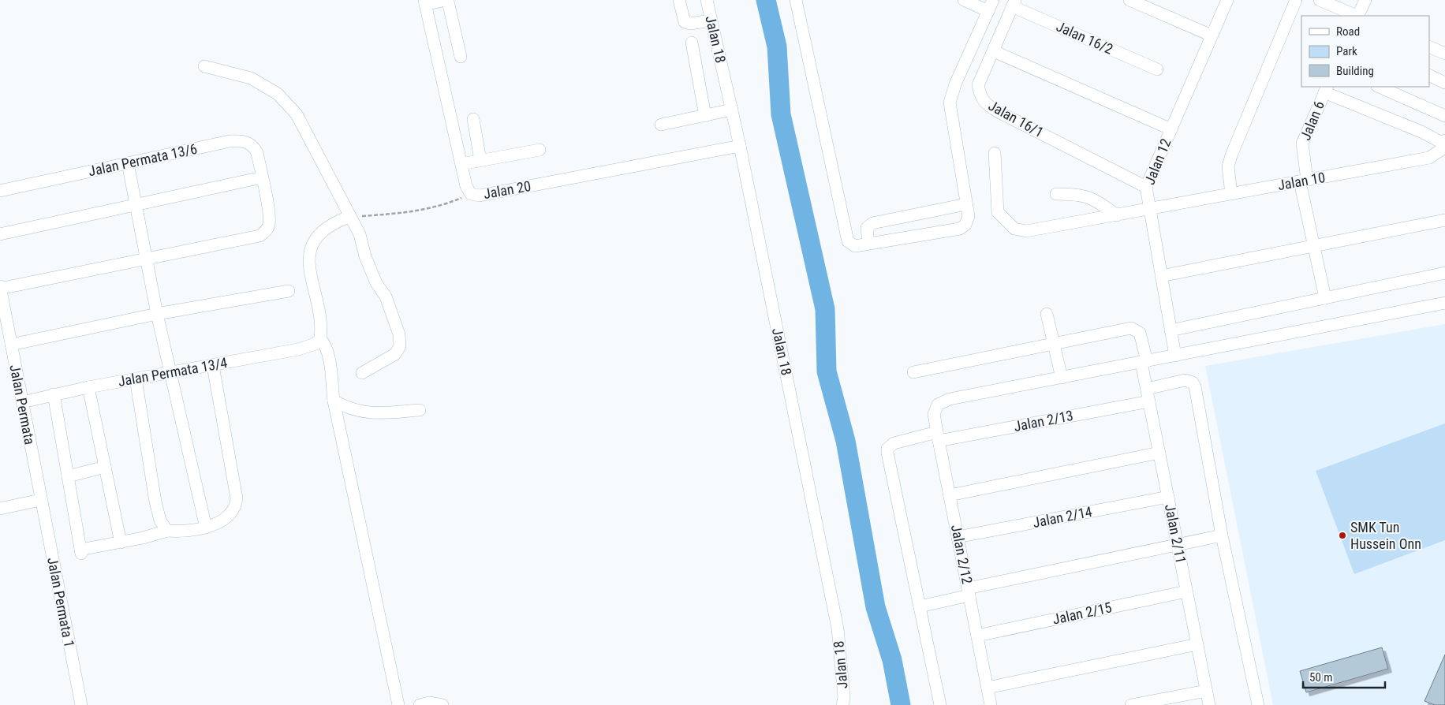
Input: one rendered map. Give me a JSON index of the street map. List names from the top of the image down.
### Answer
{
  "streets": {
    "street": [
      "Jalan 16/2",
      "Jalan 18",
      "Jalan 16/1",
      "Jalan 6",
      "Jalan Permata 13/6",
      "Jalan 12",
      "Jalan 10",
      "Jalan 20",
      "Jalan Permata 13/4",
      "Jalan Permata",
      "Jalan 2/13",
      "Jalan 2/14",
      "Jalan 2/11",
      "Jalan 2/12",
      "Jalan Permata 1",
      "Jalan 2/15"
    ]
  },
  "crossings": [
    ["Jalan 16/2", "Jalan 16/1"],
    ["Jalan 18", "Jalan 20"],
    ["Jalan 16/1", "Jalan 12"],
    ["Jalan 6", "Jalan 10"],
    ["Jalan 12", "Jalan 10"],
    ["Jalan Permata 13/4", "Jalan Permata"],
    ["Jalan Permata", "Jalan Permata 1"],
    ["Jalan 2/13", "Jalan 2/11"],
    ["Jalan 2/13", "Jalan 2/12"],
    ["Jalan 2/14", "Jalan 2/11"],
    ["Jalan 2/14", "Jalan 2/12"],
    ["Jalan 2/11", "Jalan 2/15"],
    ["Jalan 2/12", "Jalan 2/15"]
  ],
  "places": ["SMK Tun Hussein Onn"],
  "legend": ["Road", "Park", "Building"],
  "scale_bar": "50 m"
}
